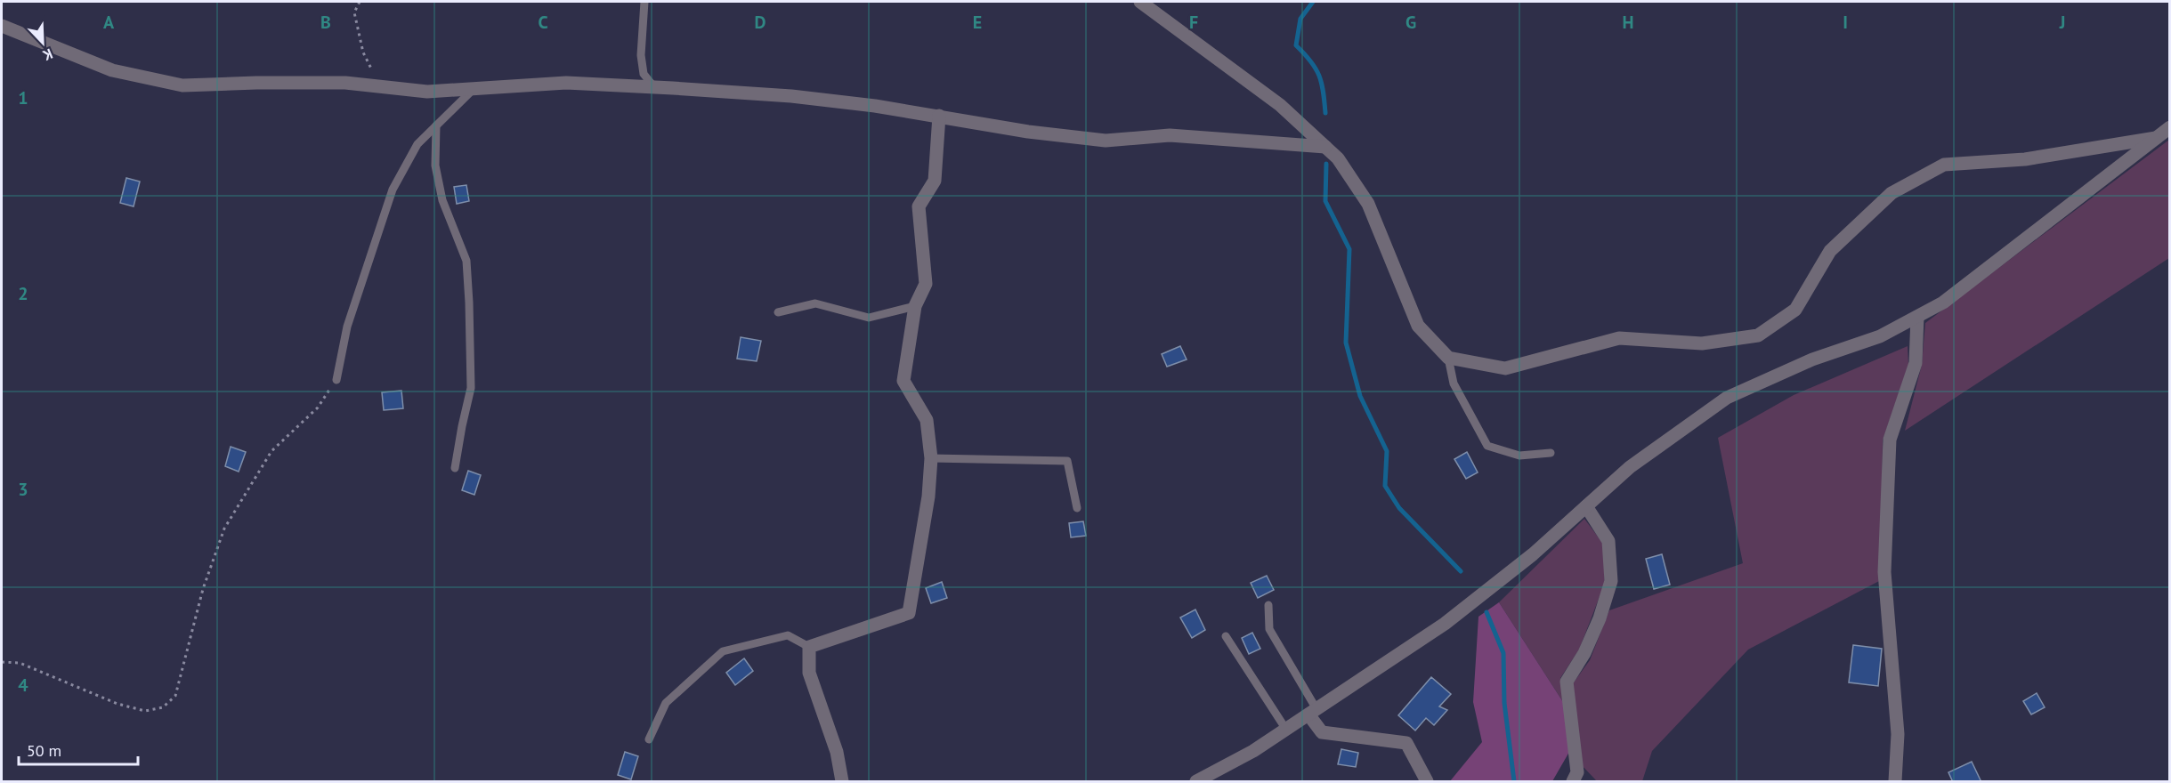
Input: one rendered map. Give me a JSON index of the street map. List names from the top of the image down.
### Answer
{
  "scale_bar": "50 m",
  "north": "bottom right",
  "grid": {
    "columns": [
      "A",
      "B",
      "C",
      "D",
      "E",
      "F",
      "G",
      "H",
      "I",
      "J"
    ],
    "rows": [
      "1",
      "2",
      "3",
      "4"
    ]
  }
}
